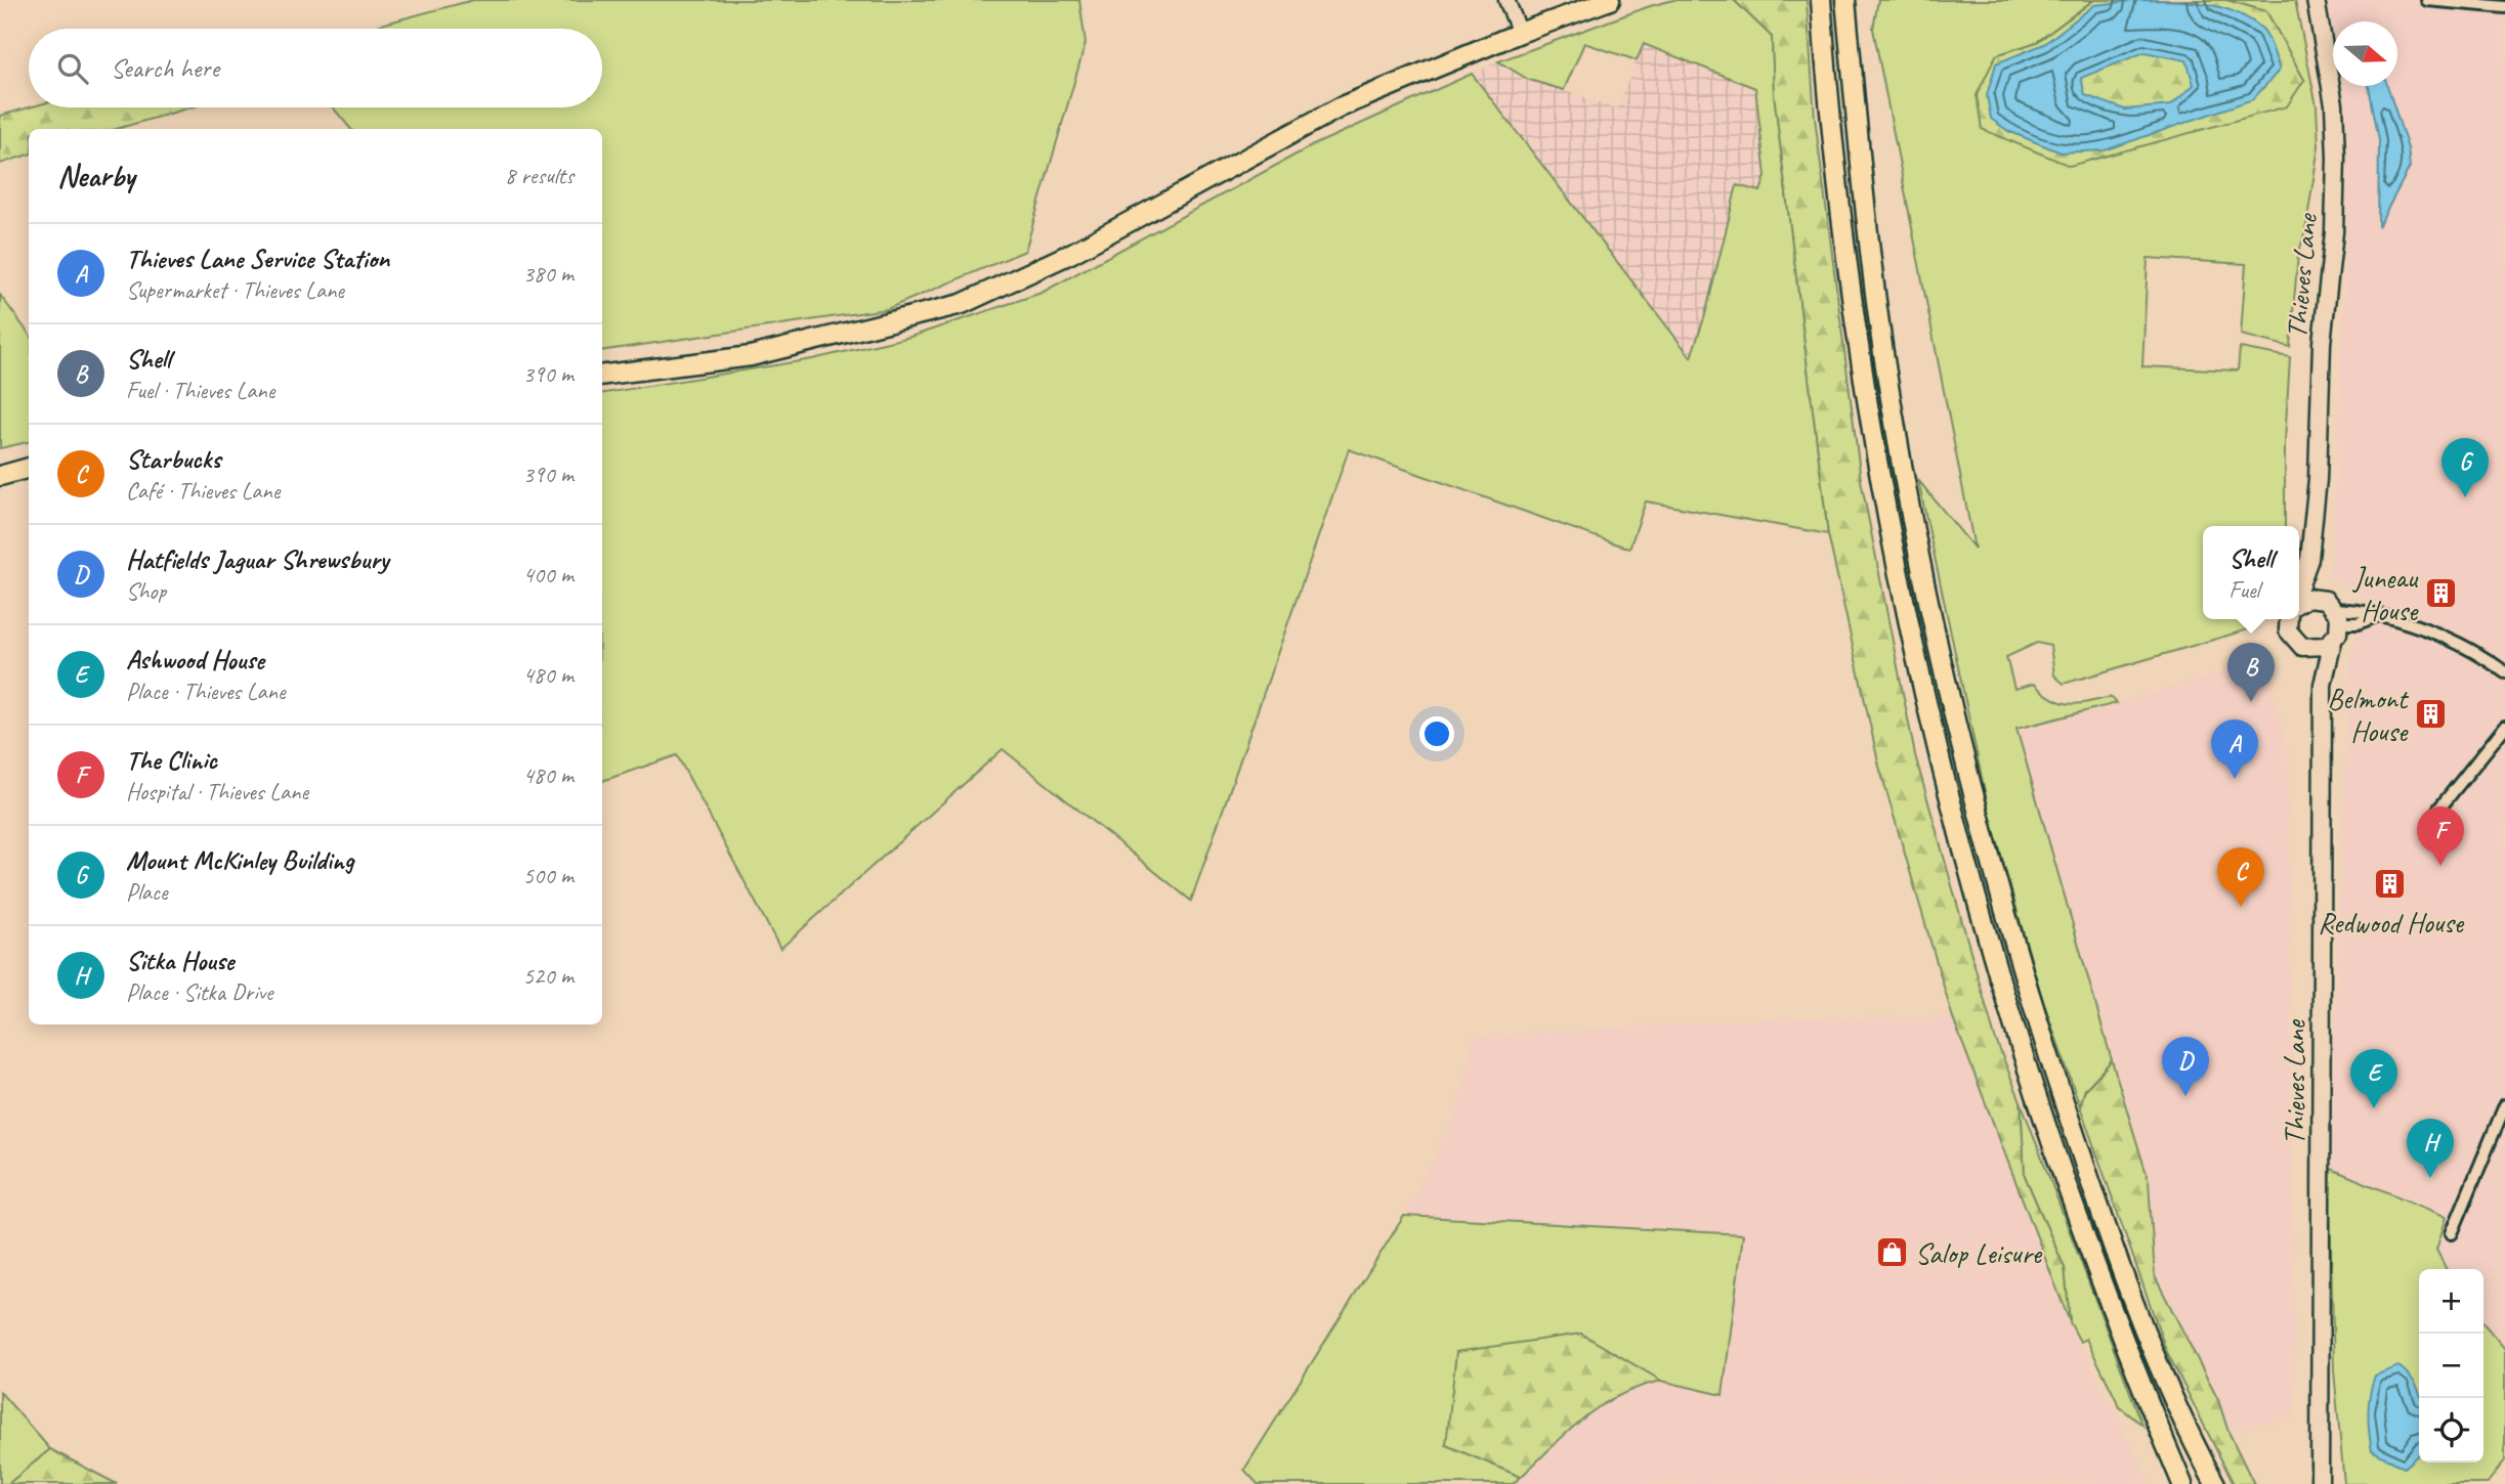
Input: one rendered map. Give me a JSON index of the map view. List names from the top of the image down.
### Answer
{
  "streets": {
    "main road": ["Thieves Lane"]
  },
  "places": {
    "building": ["Juneau House", "Belmont House", "Redwood House"],
    "shop": ["Salop Leisure"]
  },
  "north": "right",
  "page": {
    "search": "Search here",
    "heading": ["Nearby", "8 results"],
    "list": [
      {
        "mark": "A",
        "name": "Thieves Lane Service Station",
        "note": "Supermarket · Thieves Lane",
        "value": "380 m"
      },
      {
        "mark": "B",
        "name": "Shell",
        "note": "Fuel · Thieves Lane",
        "value": "390 m"
      },
      {
        "mark": "C",
        "name": "Starbucks",
        "note": "Café · Thieves Lane",
        "value": "390 m"
      },
      {
        "mark": "D",
        "name": "Hatfields Jaguar Shrewsbury",
        "note": "Shop",
        "value": "400 m"
      },
      {
        "mark": "E",
        "name": "Ashwood House",
        "note": "Place · Thieves Lane",
        "value": "480 m"
      },
      {
        "mark": "F",
        "name": "The Clinic",
        "note": "Hospital · Thieves Lane",
        "value": "480 m"
      },
      {
        "mark": "G",
        "name": "Mount McKinley Building",
        "note": "Place",
        "value": "500 m"
      },
      {
        "mark": "H",
        "name": "Sitka House",
        "note": "Place · Sitka Drive",
        "value": "520 m"
      }
    ],
    "pins": [
      "G",
      "B",
      "A",
      "F",
      "C",
      "D",
      "E",
      "H"
    ],
    "popup": ["Shell", "Fuel"],
    "map_buttons": ["+", "−"]
  }
}
